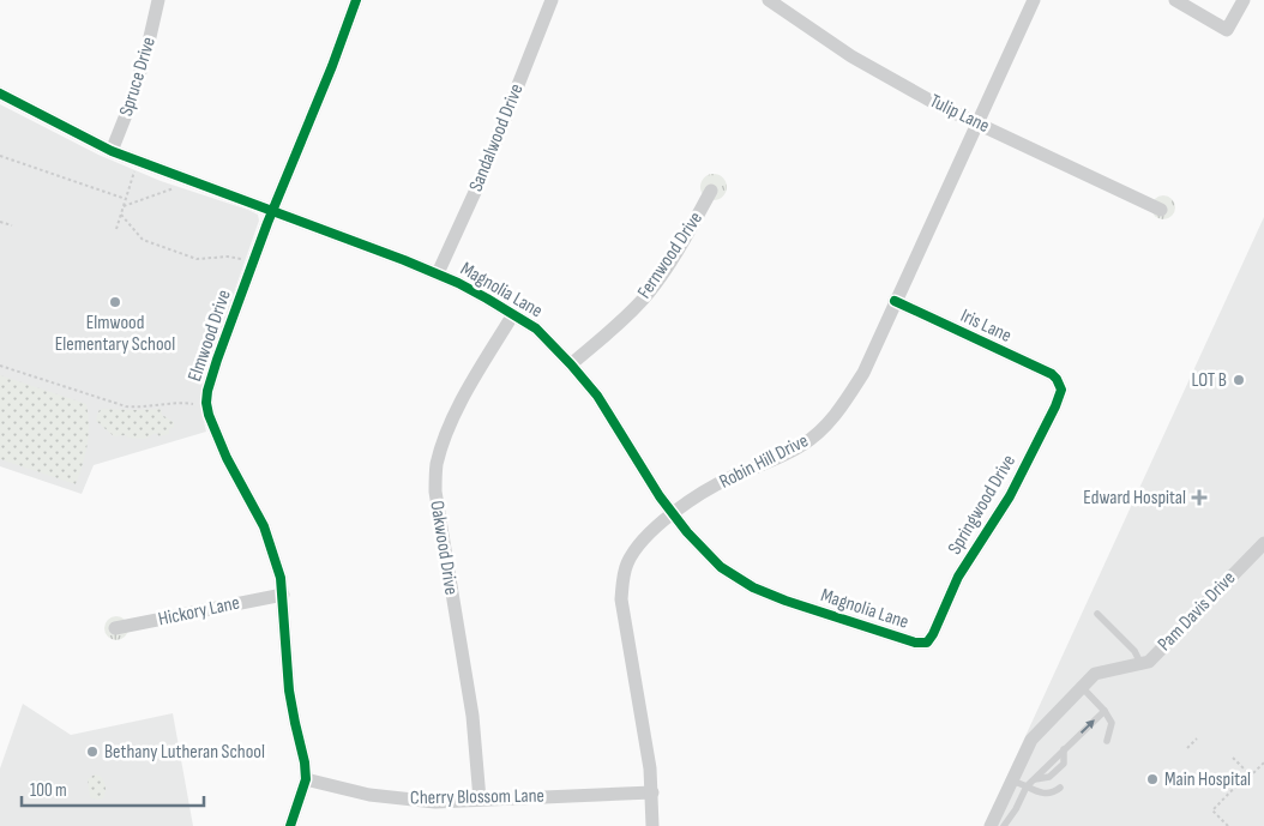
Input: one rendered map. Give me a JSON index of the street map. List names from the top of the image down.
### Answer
{
  "streets": {
    "street": [
      "Spruce Drive",
      "Tulip Lane",
      "Sandalwood Drive",
      "Fernwood Drive",
      "Magnolia Lane",
      "Iris Lane",
      "Elmwood Drive",
      "Robin Hill Drive",
      "Springwood Drive",
      "Oakwood Drive",
      "Hickory Lane",
      "Pam Davis Drive",
      "Cherry Blossom Lane"
    ]
  },
  "crossings": [
    ["Spruce Drive", "Magnolia Lane"],
    ["Tulip Lane", "Robin Hill Drive"],
    ["Sandalwood Drive", "Magnolia Lane"],
    ["Fernwood Drive", "Magnolia Lane"],
    ["Magnolia Lane", "Elmwood Drive"],
    ["Magnolia Lane", "Robin Hill Drive"],
    ["Magnolia Lane", "Springwood Drive"],
    ["Magnolia Lane", "Oakwood Drive"],
    ["Iris Lane", "Robin Hill Drive"],
    ["Iris Lane", "Springwood Drive"],
    ["Elmwood Drive", "Hickory Lane"],
    ["Elmwood Drive", "Cherry Blossom Lane"],
    ["Robin Hill Drive", "Cherry Blossom Lane"],
    ["Oakwood Drive", "Cherry Blossom Lane"]
  ],
  "places": {
    "other": [
      "Elmwood Elementary School",
      "LOT B",
      "Bethany Lutheran School",
      "Main Hospital"
    ],
    "health": ["Edward Hospital"]
  },
  "scale_bar": "100 m"
}
